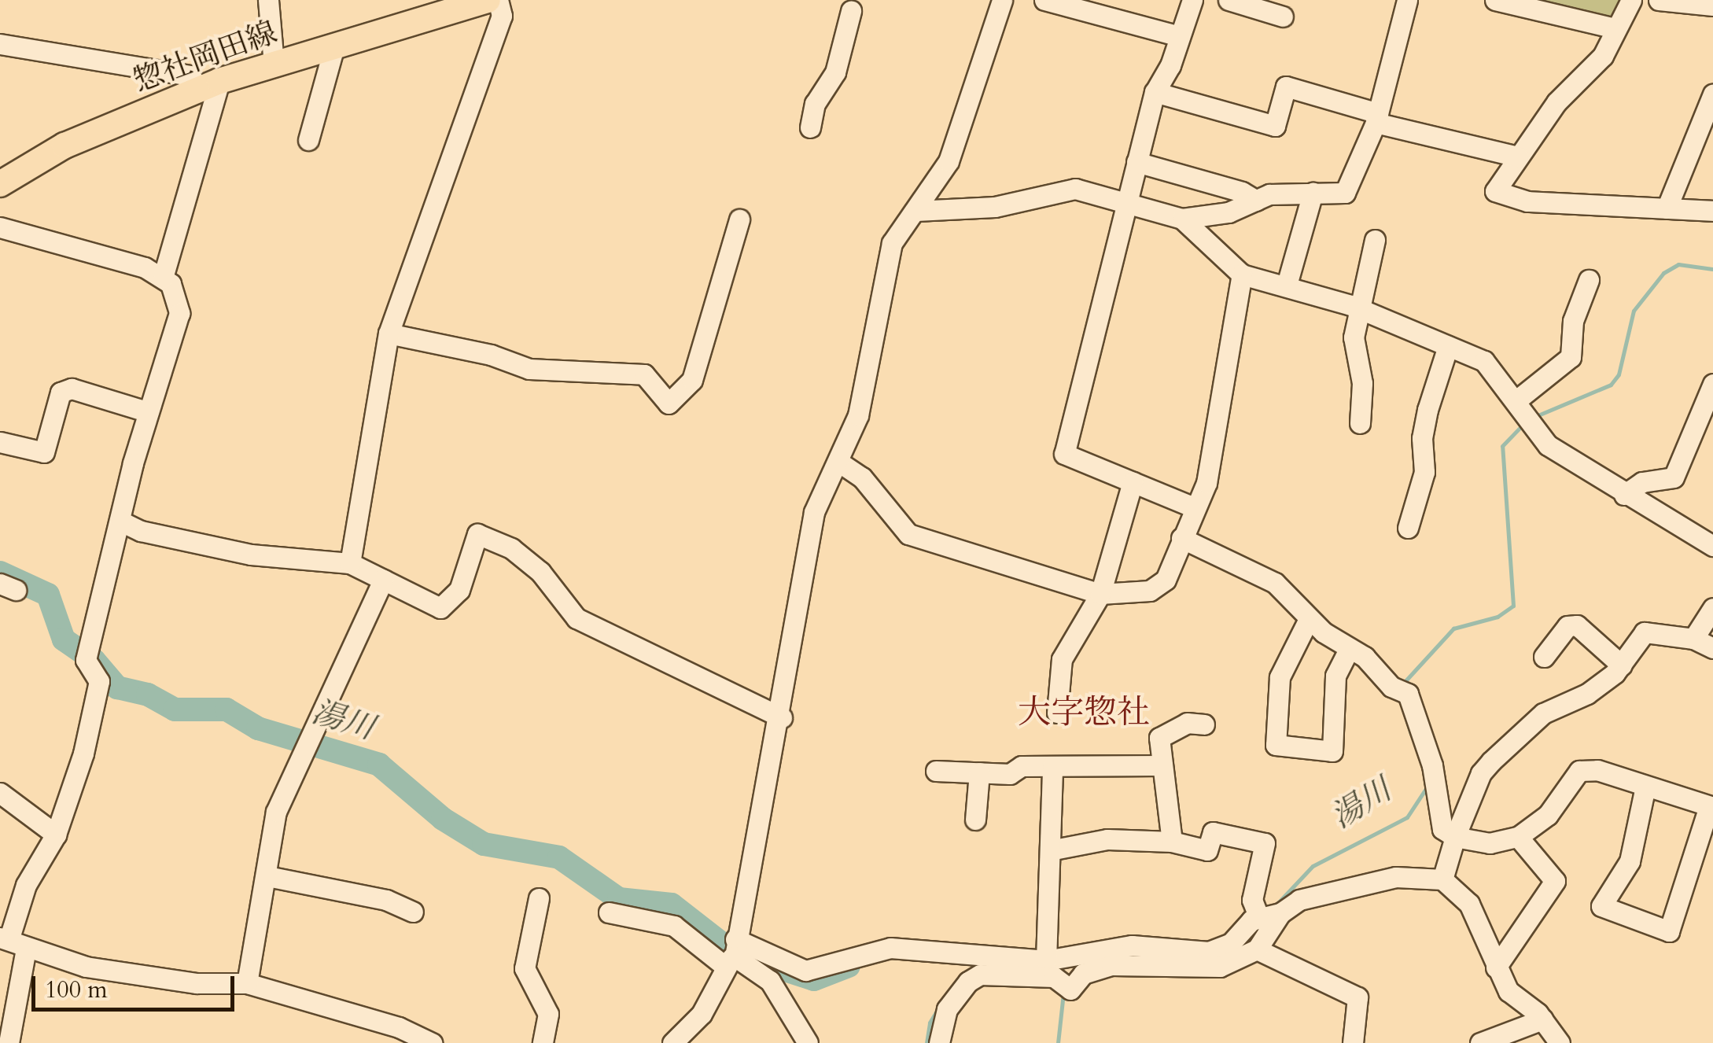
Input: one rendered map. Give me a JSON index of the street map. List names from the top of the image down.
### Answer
{
  "streets": {
    "main road": ["惣社岡田線"]
  },
  "districts": ["大字惣社"],
  "water": ["湯川"],
  "scale_bar": "100 m"
}
